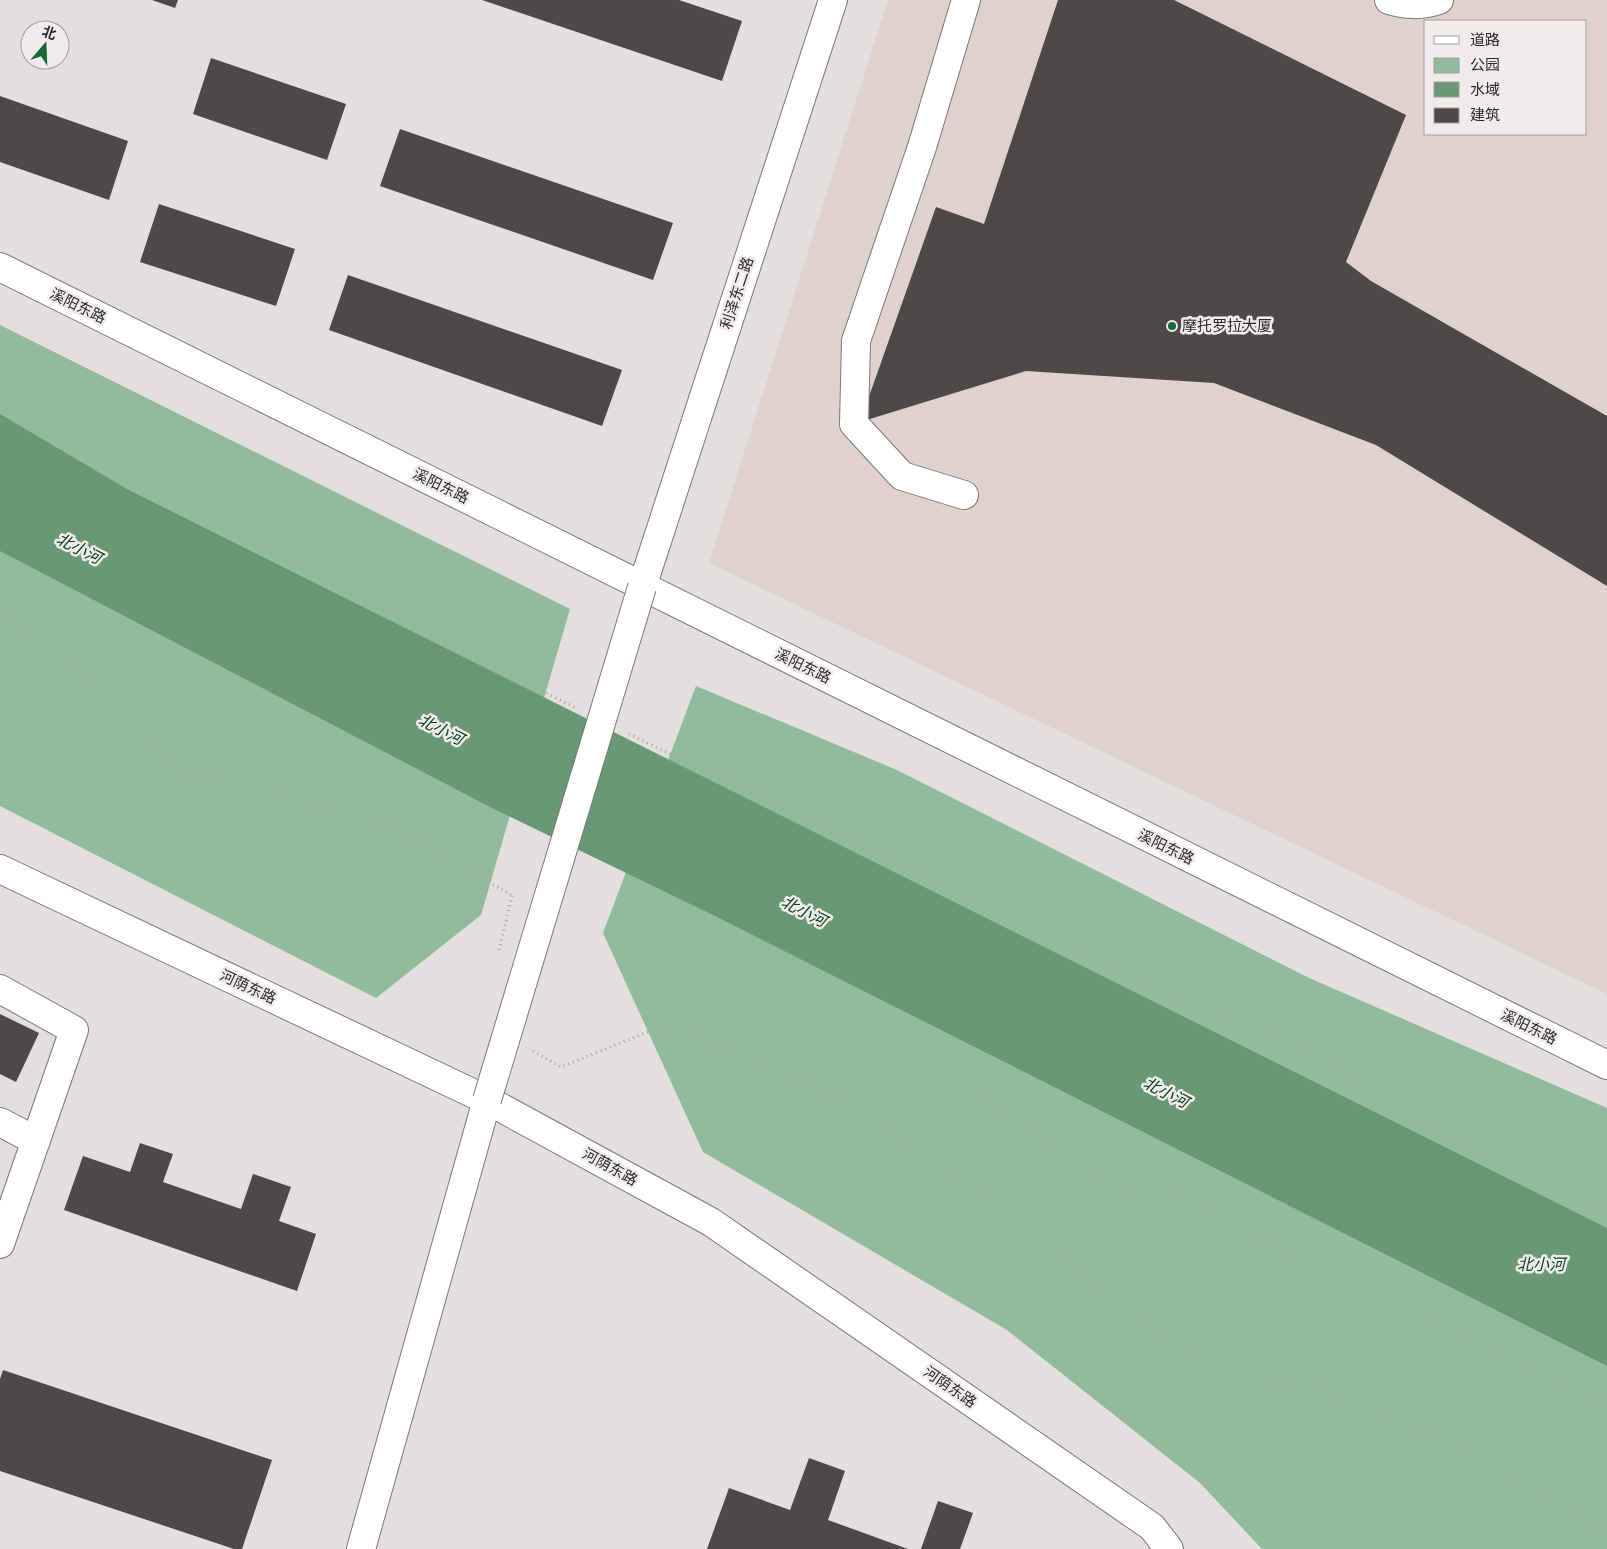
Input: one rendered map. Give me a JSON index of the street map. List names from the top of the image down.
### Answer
{
  "streets": {
    "street": ["利泽东二路", "溪阳东路", "河荫东路"]
  },
  "crossings": [
    ["利泽东二路", "溪阳东路"],
    ["利泽东二路", "河荫东路"]
  ],
  "water": ["北小河"],
  "places": ["摩托罗拉大厦"],
  "legend": [
    "道路",
    "公园",
    "水域",
    "建筑"
  ],
  "north": "top"
}
